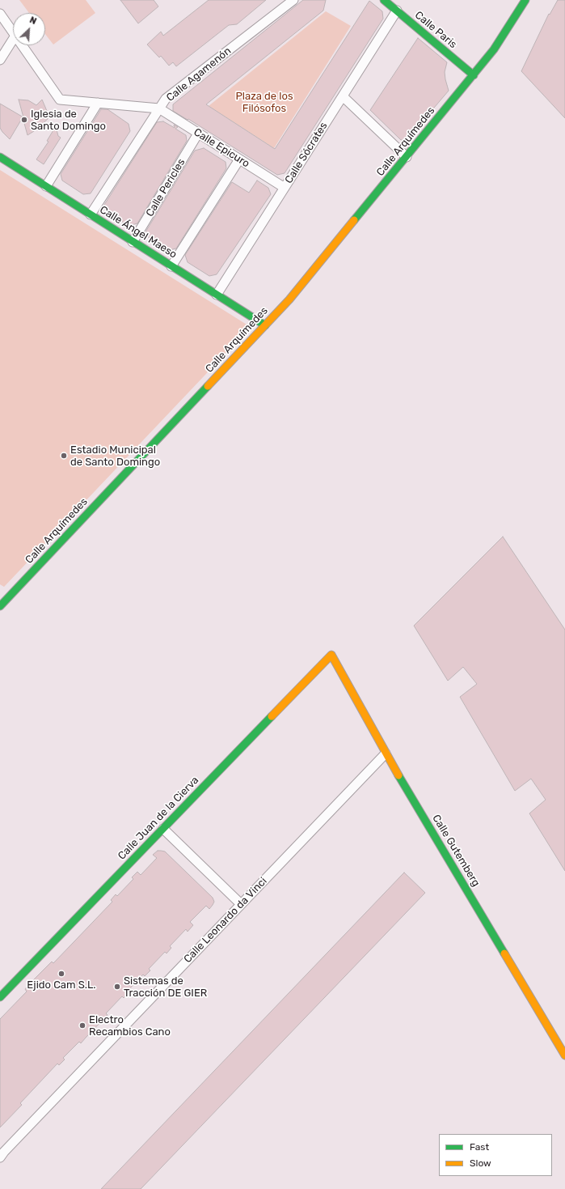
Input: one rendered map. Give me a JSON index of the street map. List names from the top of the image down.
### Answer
{
  "streets": {
    "street": [
      "Calle Paris",
      "Calle Agamenón",
      "Calle Arquímedes",
      "Calle Epicuro",
      "Calle Sócrates",
      "Calle Pericles",
      "Calle Ángel Maeso",
      "Calle Juan de la Cierva",
      "Calle Gutemberg",
      "Calle Leonardo da Vinci"
    ]
  },
  "crossings": [
    ["Calle Paris", "Calle Arquímedes"],
    ["Calle Paris", "Calle Sócrates"],
    ["Calle Agamenón", "Calle Epicuro"],
    ["Calle Agamenón", "Calle Ángel Maeso"],
    ["Calle Arquímedes", "Calle Ángel Maeso"],
    ["Calle Epicuro", "Calle Sócrates"],
    ["Calle Epicuro", "Calle Pericles"],
    ["Calle Sócrates", "Calle Ángel Maeso"],
    ["Calle Pericles", "Calle Ángel Maeso"],
    ["Calle Juan de la Cierva", "Calle Gutemberg"],
    ["Calle Gutemberg", "Calle Leonardo da Vinci"]
  ],
  "parks": ["Plaza de los Filósofos"],
  "places": [
    "Iglesia de Santo Domingo",
    "Estadio Municipal de Santo Domingo",
    "Ejido Cam S.L.",
    "Sistemas de Tracción DE GIER",
    "Electro Recambios Cano"
  ],
  "legend": ["Fast", "Slow"],
  "north": "top right"
}
